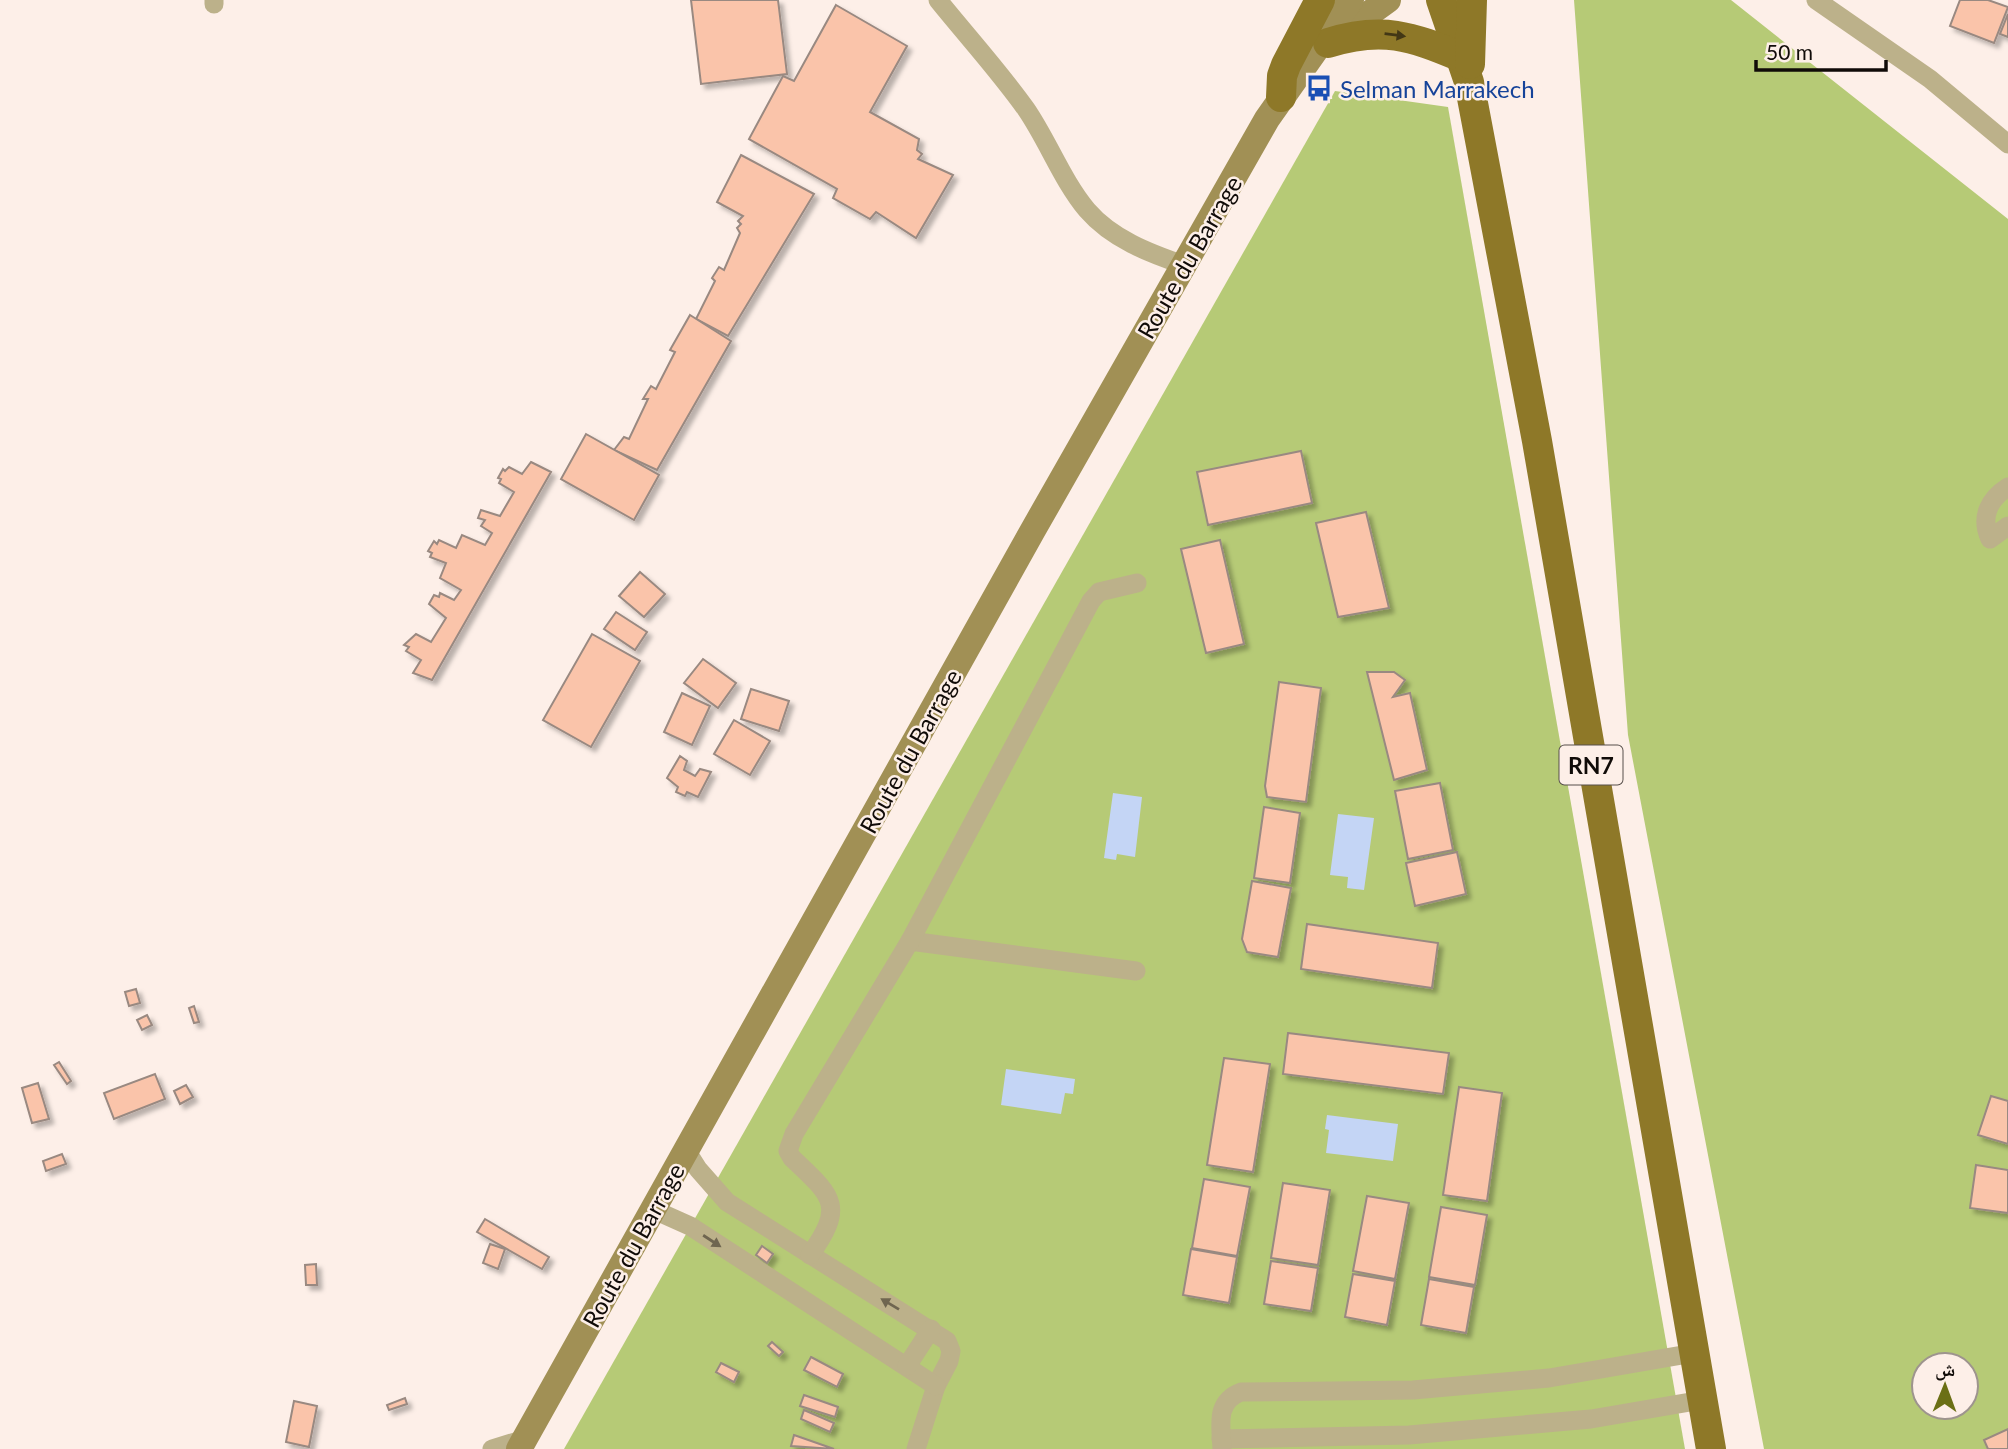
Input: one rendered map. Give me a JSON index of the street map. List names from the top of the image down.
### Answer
{
  "streets": {
    "main road": ["Route du Barrage", "RN7"]
  },
  "places": {
    "bus stop": ["Selman Marrakech"]
  },
  "scale_bar": "50 m",
  "north": "top"
}
